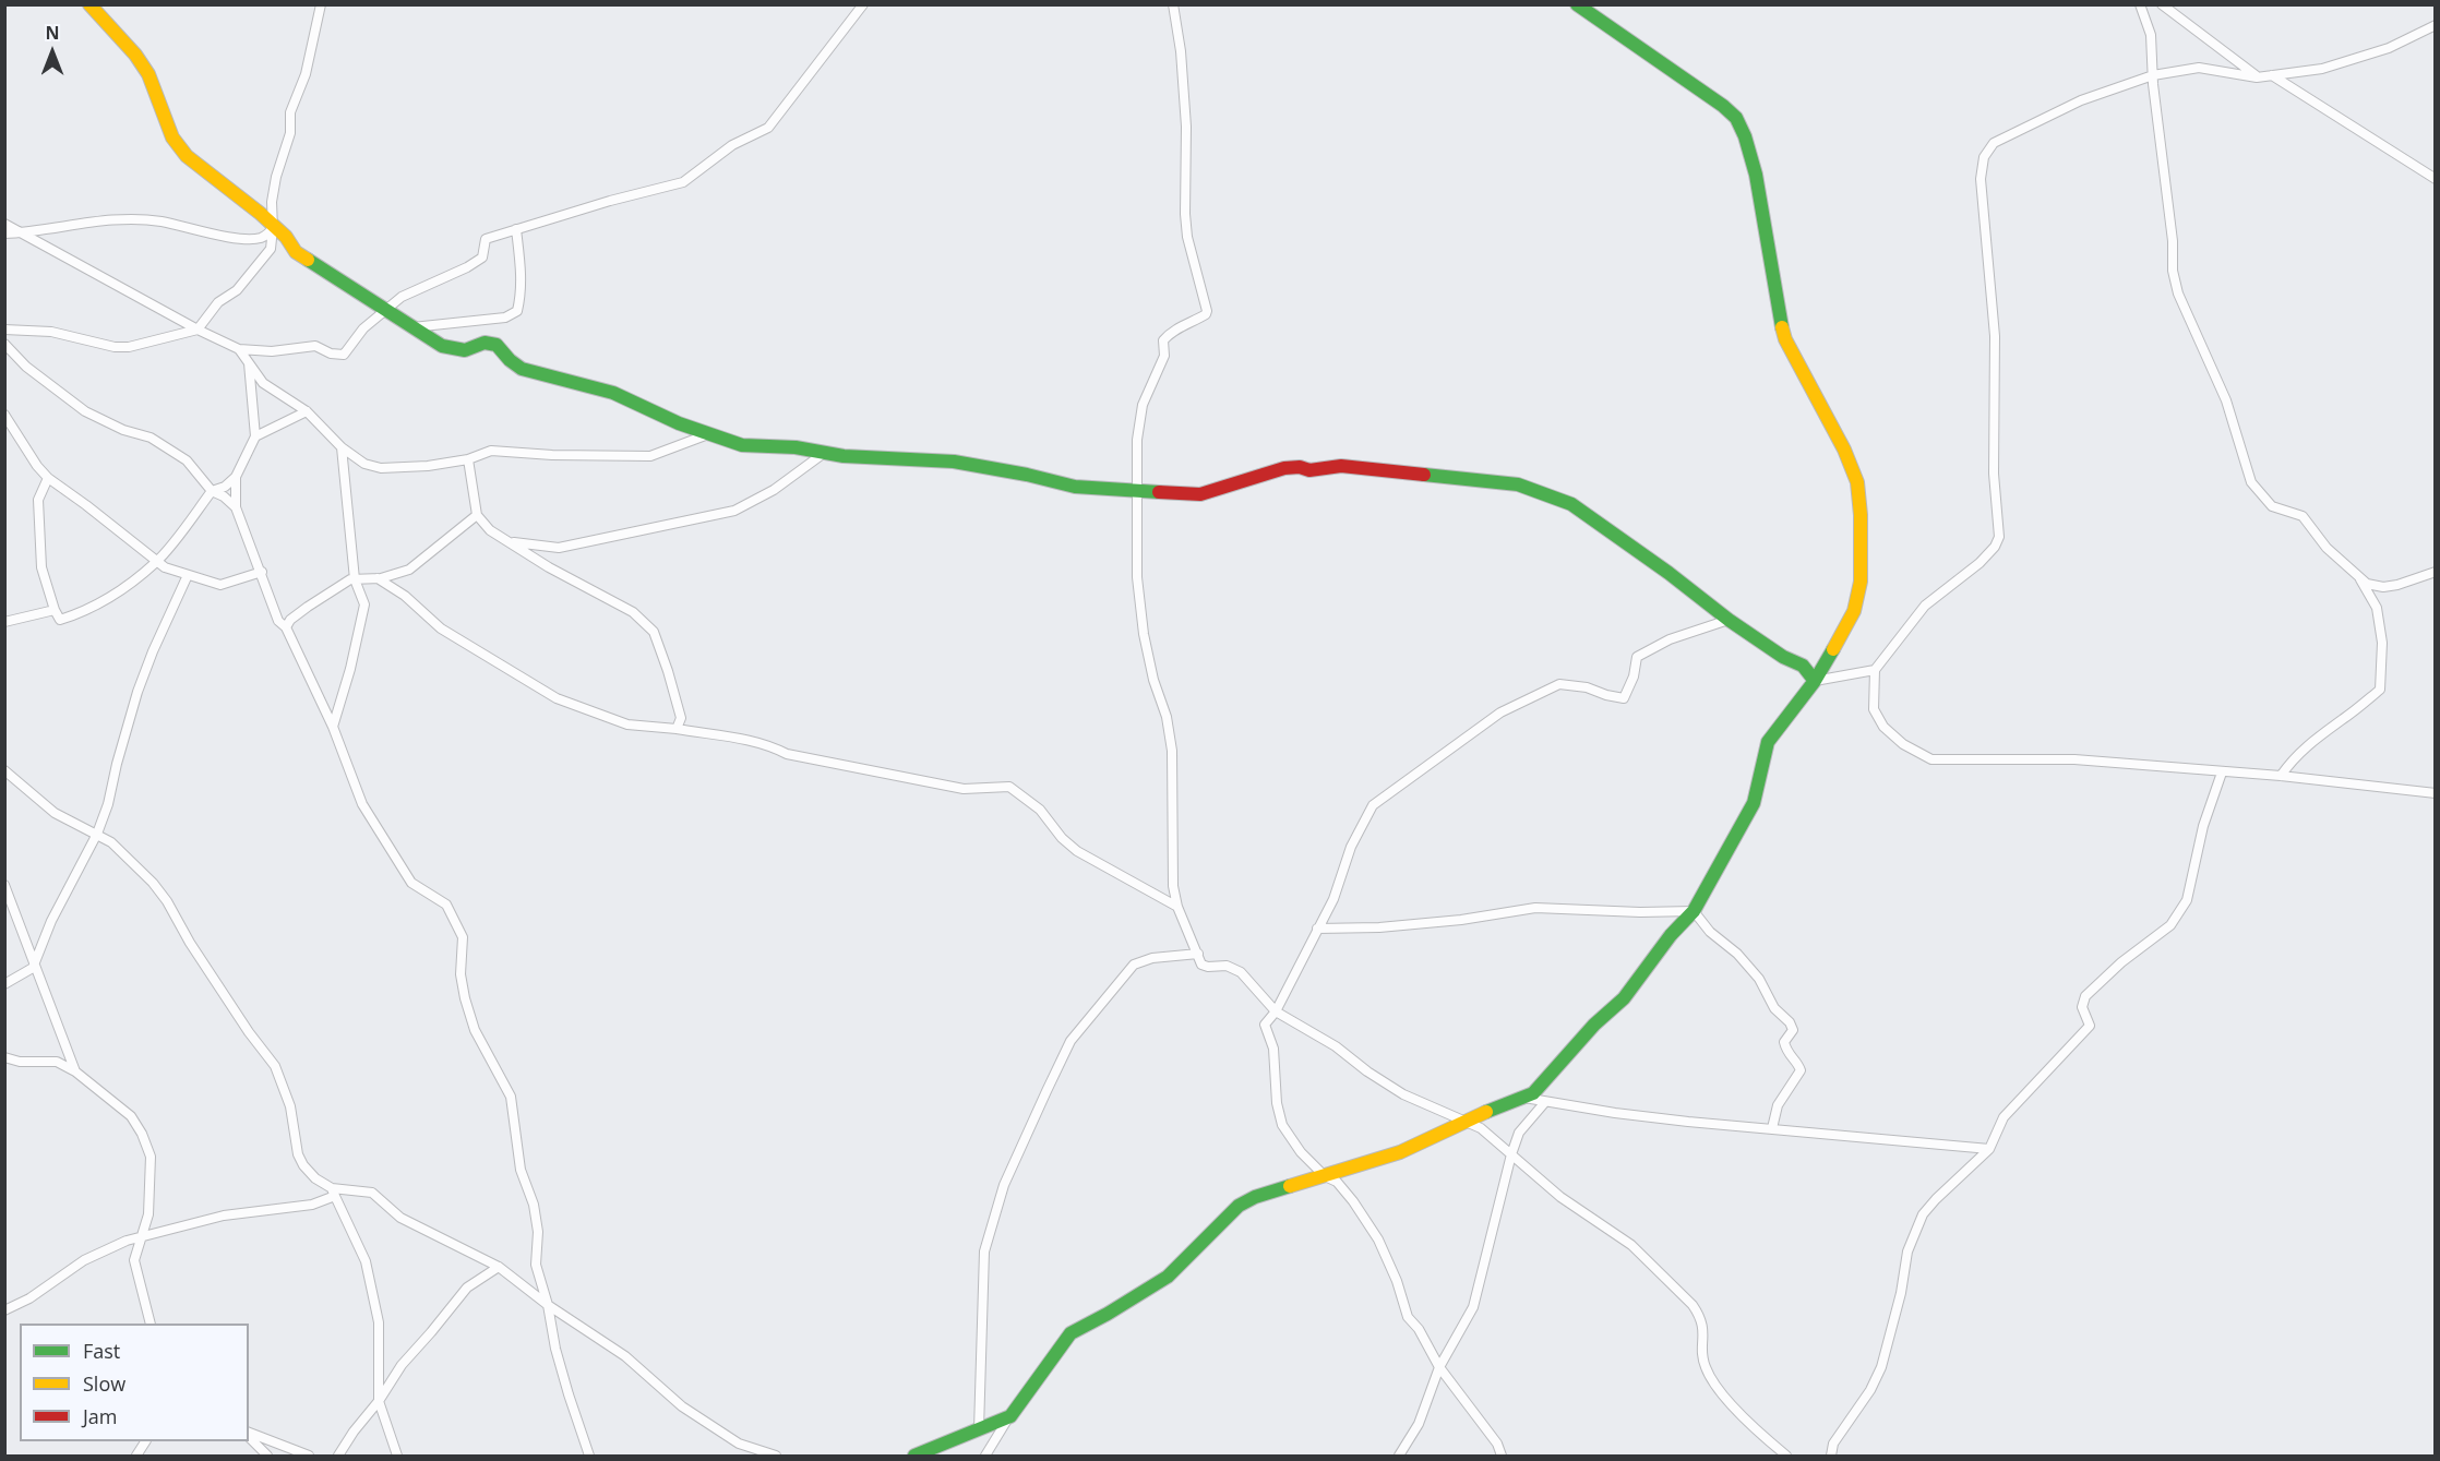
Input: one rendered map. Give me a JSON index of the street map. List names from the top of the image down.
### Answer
{
  "legend": ["Fast", "Slow", "Jam"],
  "north": "top"
}
